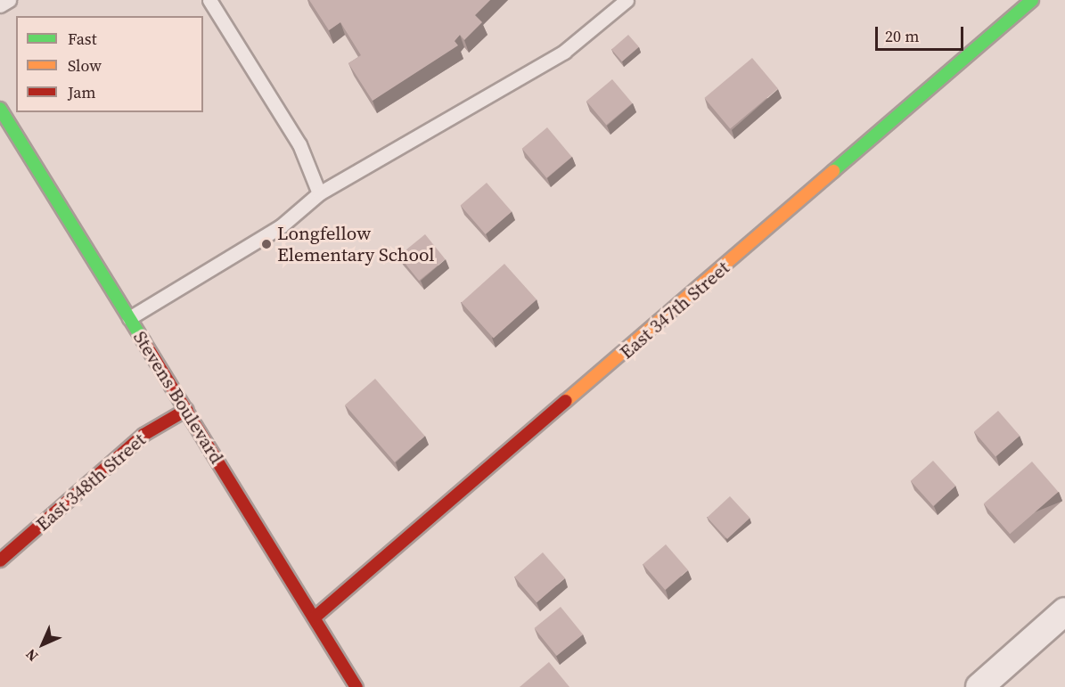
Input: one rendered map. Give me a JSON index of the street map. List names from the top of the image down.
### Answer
{
  "streets": {
    "street": ["East 347th Street", "Stevens Boulevard", "East 348th Street"]
  },
  "crossings": [
    ["East 347th Street", "Stevens Boulevard"],
    ["Stevens Boulevard", "East 348th Street"]
  ],
  "places": ["Longfellow Elementary School"],
  "legend": ["Fast", "Slow", "Jam"],
  "scale_bar": "20 m",
  "north": "bottom left"
}
